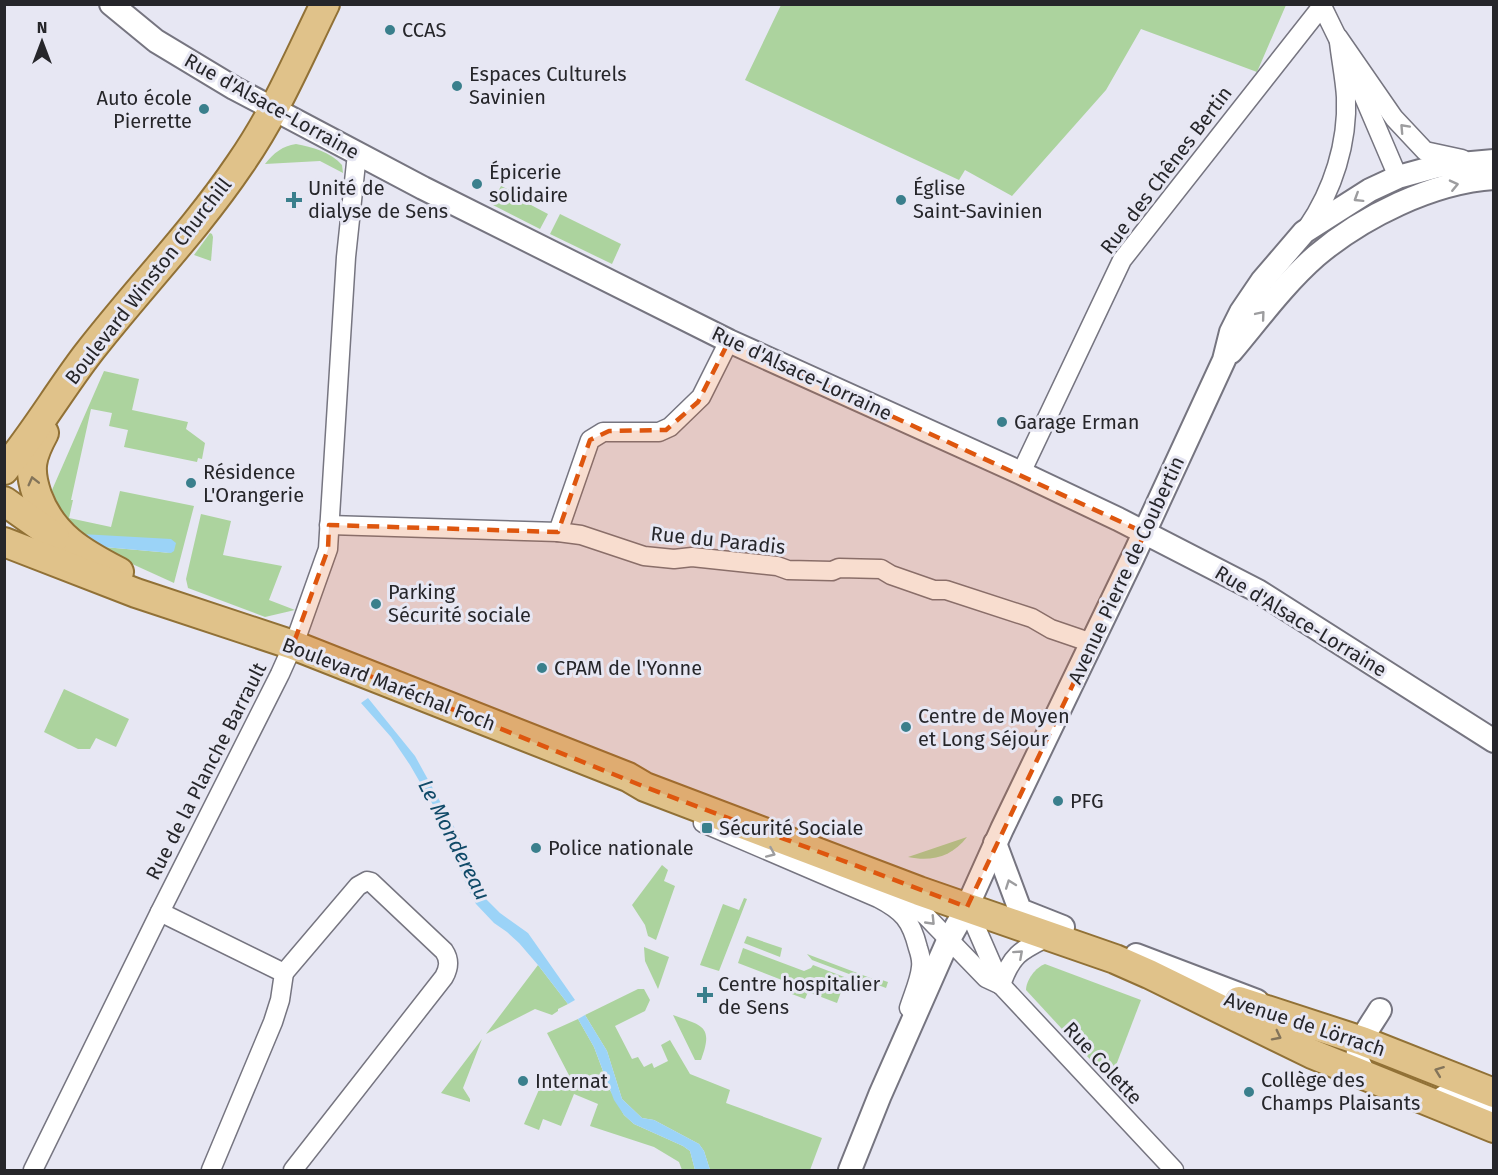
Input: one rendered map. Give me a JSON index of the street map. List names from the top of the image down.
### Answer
{
  "streets": {
    "main road": ["Boulevard Winston Churchill", "Boulevard Maréchal Foch", "Avenue de Lörrach"],
    "street": [
      "Rue d'Alsace-Lorraine",
      "Rue des Chênes Bertin",
      "Rue du Paradis",
      "Avenue Pierre de Coubertin",
      "Rue de la Planche Barrault",
      "Rue Colette"
    ]
  },
  "crossings": [
    ["Rue d'Alsace-Lorraine", "Rue des Chênes Bertin"],
    ["Rue d'Alsace-Lorraine", "Boulevard Winston Churchill"],
    ["Rue d'Alsace-Lorraine", "Avenue Pierre de Coubertin"],
    ["Rue d'Alsace-Lorraine", "Rue de la Planche Barrault"],
    ["Rue du Paradis", "Avenue Pierre de Coubertin"],
    ["Rue du Paradis", "Rue de la Planche Barrault"],
    ["Avenue Pierre de Coubertin", "Boulevard Maréchal Foch"],
    ["Avenue Pierre de Coubertin", "Avenue de Lörrach"],
    ["Avenue Pierre de Coubertin", "Rue Colette"],
    ["Boulevard Maréchal Foch", "Rue de la Planche Barrault"],
    ["Boulevard Maréchal Foch", "Avenue de Lörrach"],
    ["Boulevard Maréchal Foch", "Rue Colette"],
    ["Avenue de Lörrach", "Rue Colette"]
  ],
  "water": ["Le Mondereau"],
  "places": {
    "other": [
      "CCAS",
      "Espaces Culturels Savinien",
      "Auto école Pierrette",
      "Épicerie solidaire",
      "Église Saint-Savinien",
      "Garage Erman",
      "Résidence L'Orangerie",
      "Parking Sécurité sociale",
      "CPAM de l'Yonne",
      "Centre de Moyen et Long Séjour",
      "PFG",
      "Police nationale",
      "Internat",
      "Collège des Champs Plaisants"
    ],
    "health": ["Unité de dialyse de Sens", "Centre hospitalier de Sens"],
    "transit": ["Sécurité Sociale"]
  },
  "north": "top"
}
